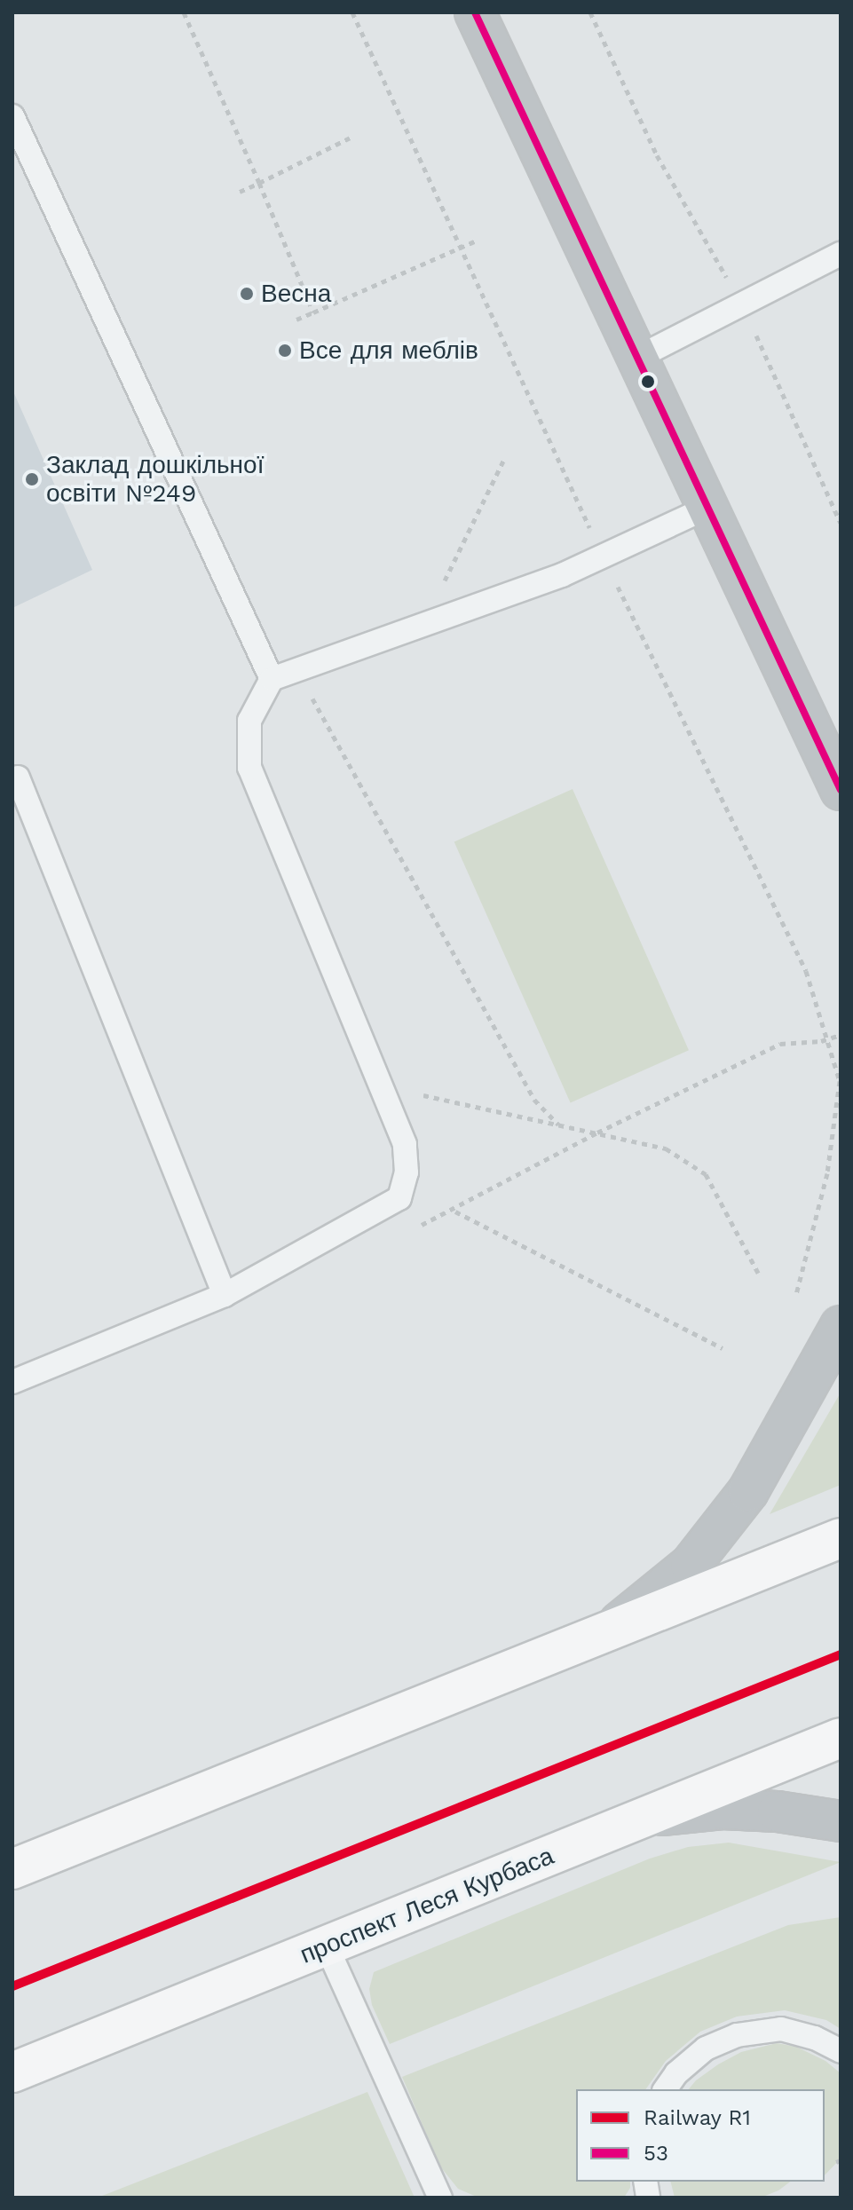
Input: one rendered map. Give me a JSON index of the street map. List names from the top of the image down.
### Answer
{
  "streets": {
    "main road": ["проспект Леся Курбаса"]
  },
  "places": ["Весна", "Все для меблів", "Заклад дошкільної освіти №249"],
  "lines": ["transit line 53", "rail line R1"],
  "legend": ["Railway R1", "53"]
}
